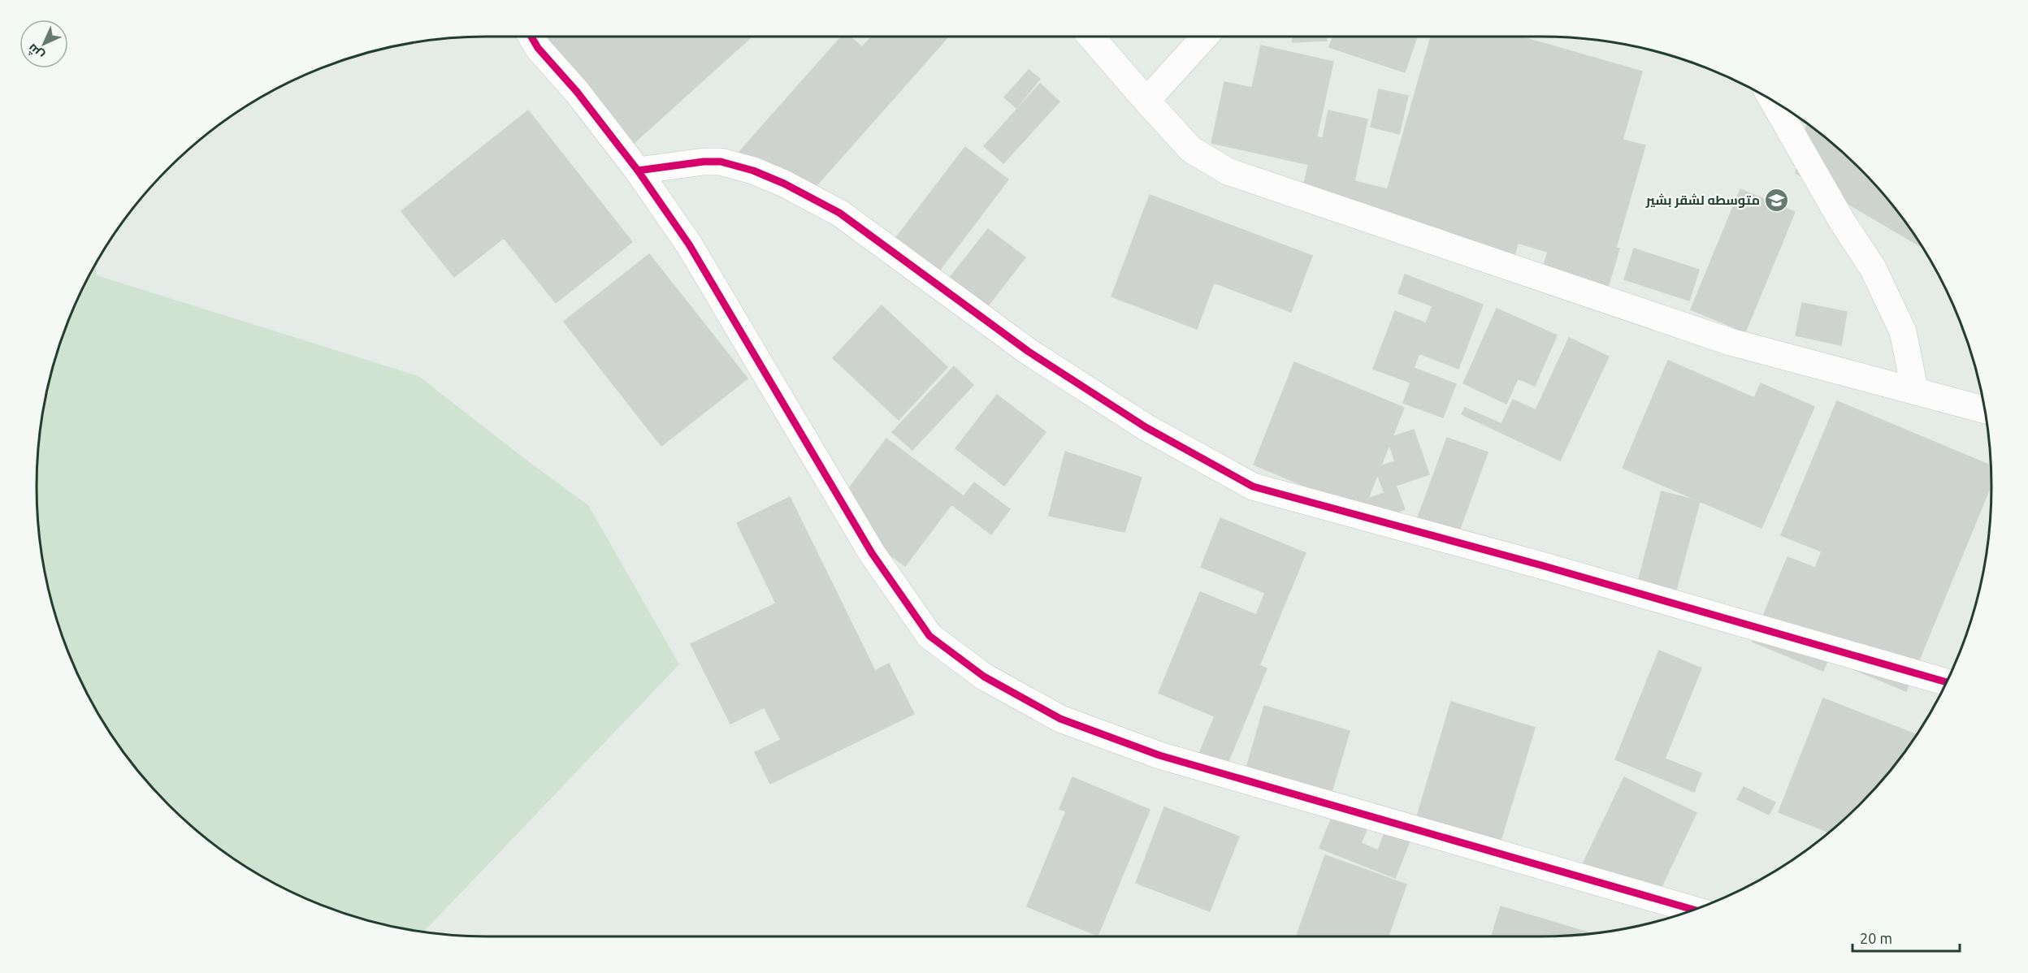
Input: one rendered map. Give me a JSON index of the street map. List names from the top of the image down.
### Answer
{
  "places": {
    "school or university": ["متوسطه لشقر بشير"]
  },
  "scale_bar": "20 m",
  "north": "bottom left"
}
